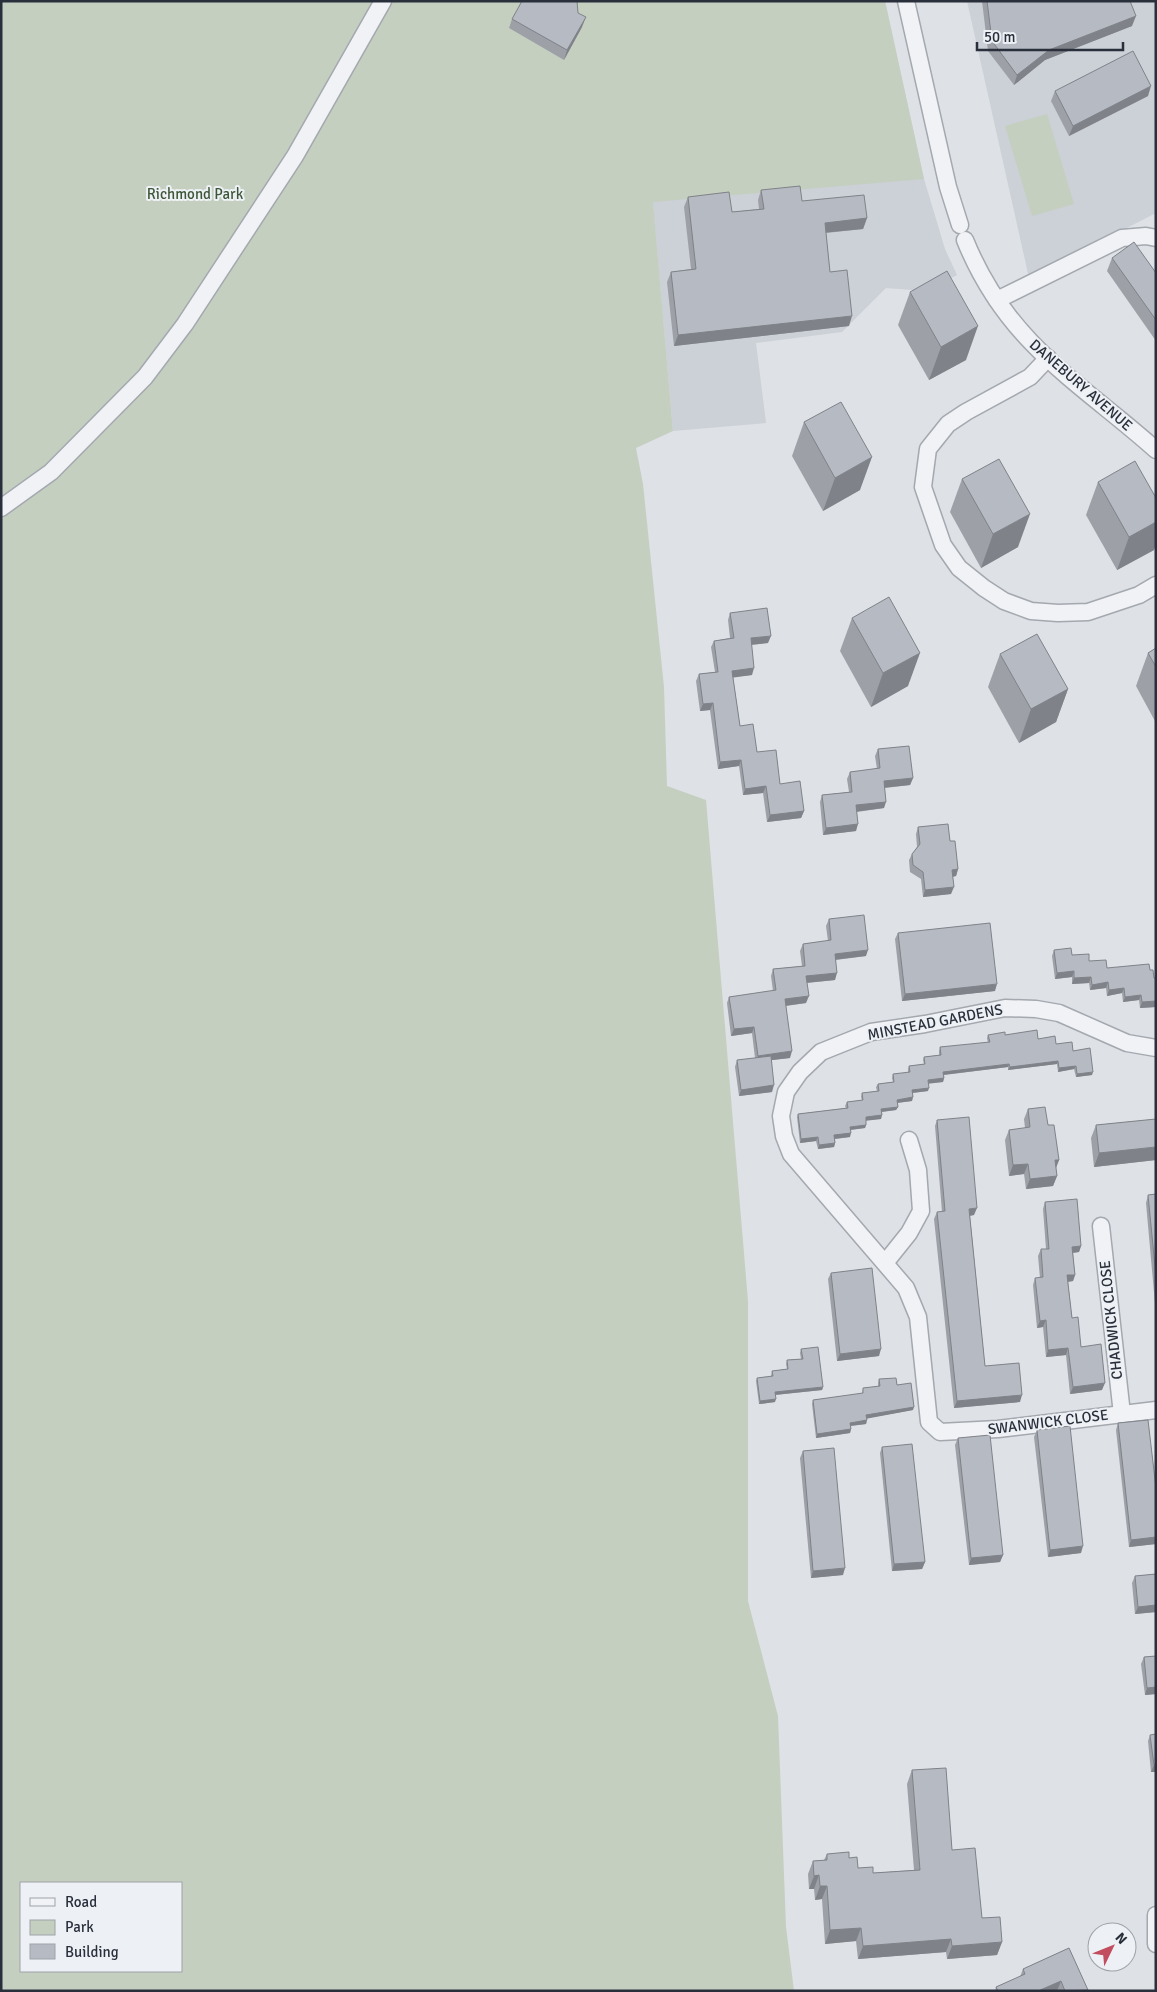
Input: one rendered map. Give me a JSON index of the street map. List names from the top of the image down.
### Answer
{
  "streets": {
    "street": [
      "DANEBURY AVENUE",
      "MINSTEAD GARDENS",
      "CHADWICK CLOSE",
      "SWANWICK CLOSE"
    ]
  },
  "crossings": [
    ["MINSTEAD GARDENS", "SWANWICK CLOSE"],
    ["CHADWICK CLOSE", "SWANWICK CLOSE"]
  ],
  "parks": ["Richmond Park"],
  "legend": ["Road", "Park", "Building"],
  "scale_bar": "50 m",
  "north": "top right"
}
